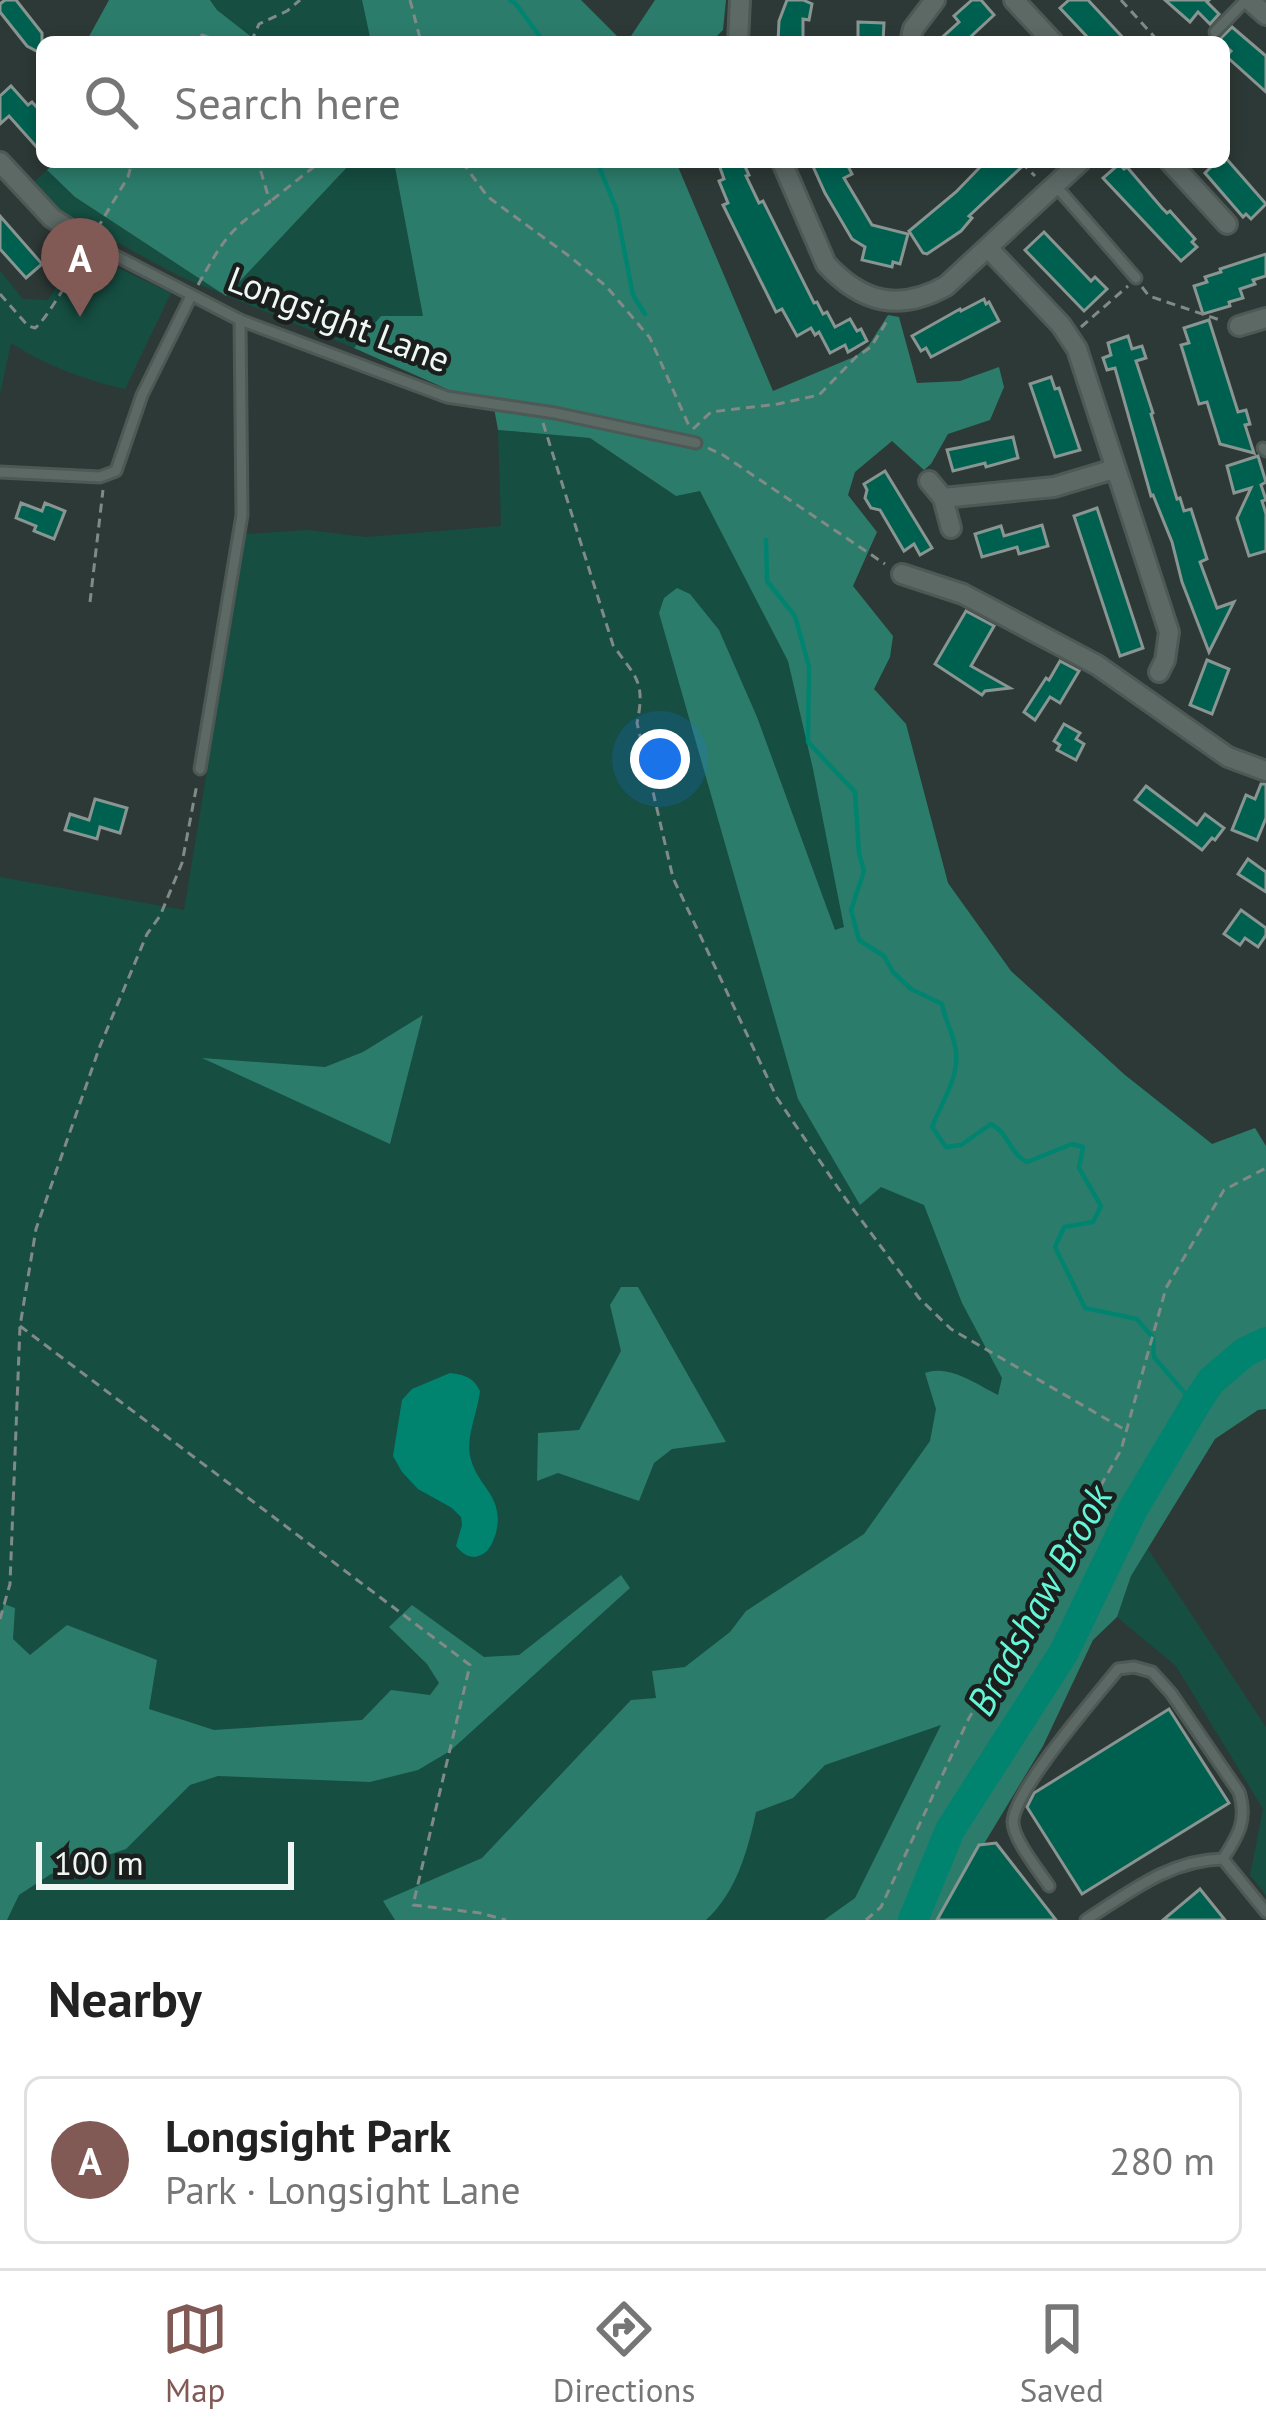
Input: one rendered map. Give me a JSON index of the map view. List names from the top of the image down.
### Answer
{
  "streets": {
    "street": ["Longsight Lane"]
  },
  "water": ["Bradshaw Brook"],
  "scale_bar": "100 m",
  "page": {
    "search": "Search here",
    "pins": "A",
    "scale": "100 m",
    "heading": "Nearby",
    "list": [
      {
        "mark": "A",
        "name": "Longsight Park",
        "note": "Park · Longsight Lane",
        "value": "280 m"
      }
    ],
    "nav": ["Map", "Directions", "Saved"]
  }
}
